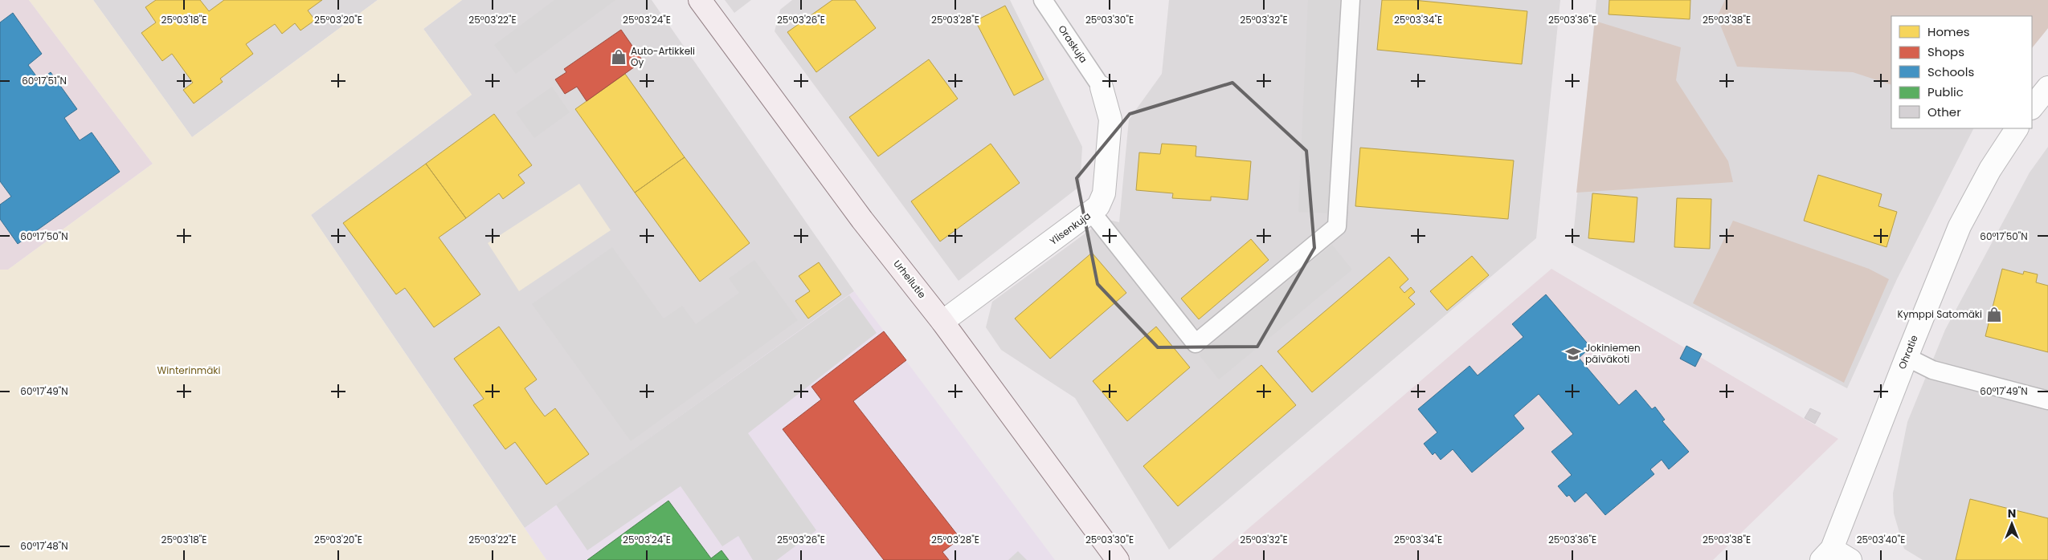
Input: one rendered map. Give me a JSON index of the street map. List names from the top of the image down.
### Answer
{
  "streets": {
    "main road": ["Urheilutie"],
    "street": ["Ylisenkuja", "Ohratie"],
    "lane": ["Oraskuja"]
  },
  "crossings": [
    ["Oraskuja", "Ylisenkuja"],
    ["Ylisenkuja", "Urheilutie"]
  ],
  "parks": ["Winterinmäki"],
  "places": {
    "shop": ["Auto-Artikkeli Oy", "Kymppi Satomäki"],
    "school or university": ["Jokiniemen päiväkoti"]
  },
  "legend": [
    "Homes",
    "Shops",
    "Schools",
    "Public",
    "Other"
  ],
  "north": "top",
  "coordinates": [
    "25°03'18\"E",
    "25°03'20\"E",
    "25°03'22\"E",
    "25°03'24\"E",
    "25°03'26\"E",
    "25°03'28\"E",
    "25°03'30\"E",
    "25°03'32\"E",
    "25°03'34\"E",
    "25°03'36\"E",
    "25°03'38\"E",
    "60°17'51\"N",
    "60°17'50\"N",
    "60°17'49\"N",
    "25°03'40\"E",
    "60°17'48\"N"
  ]
}
